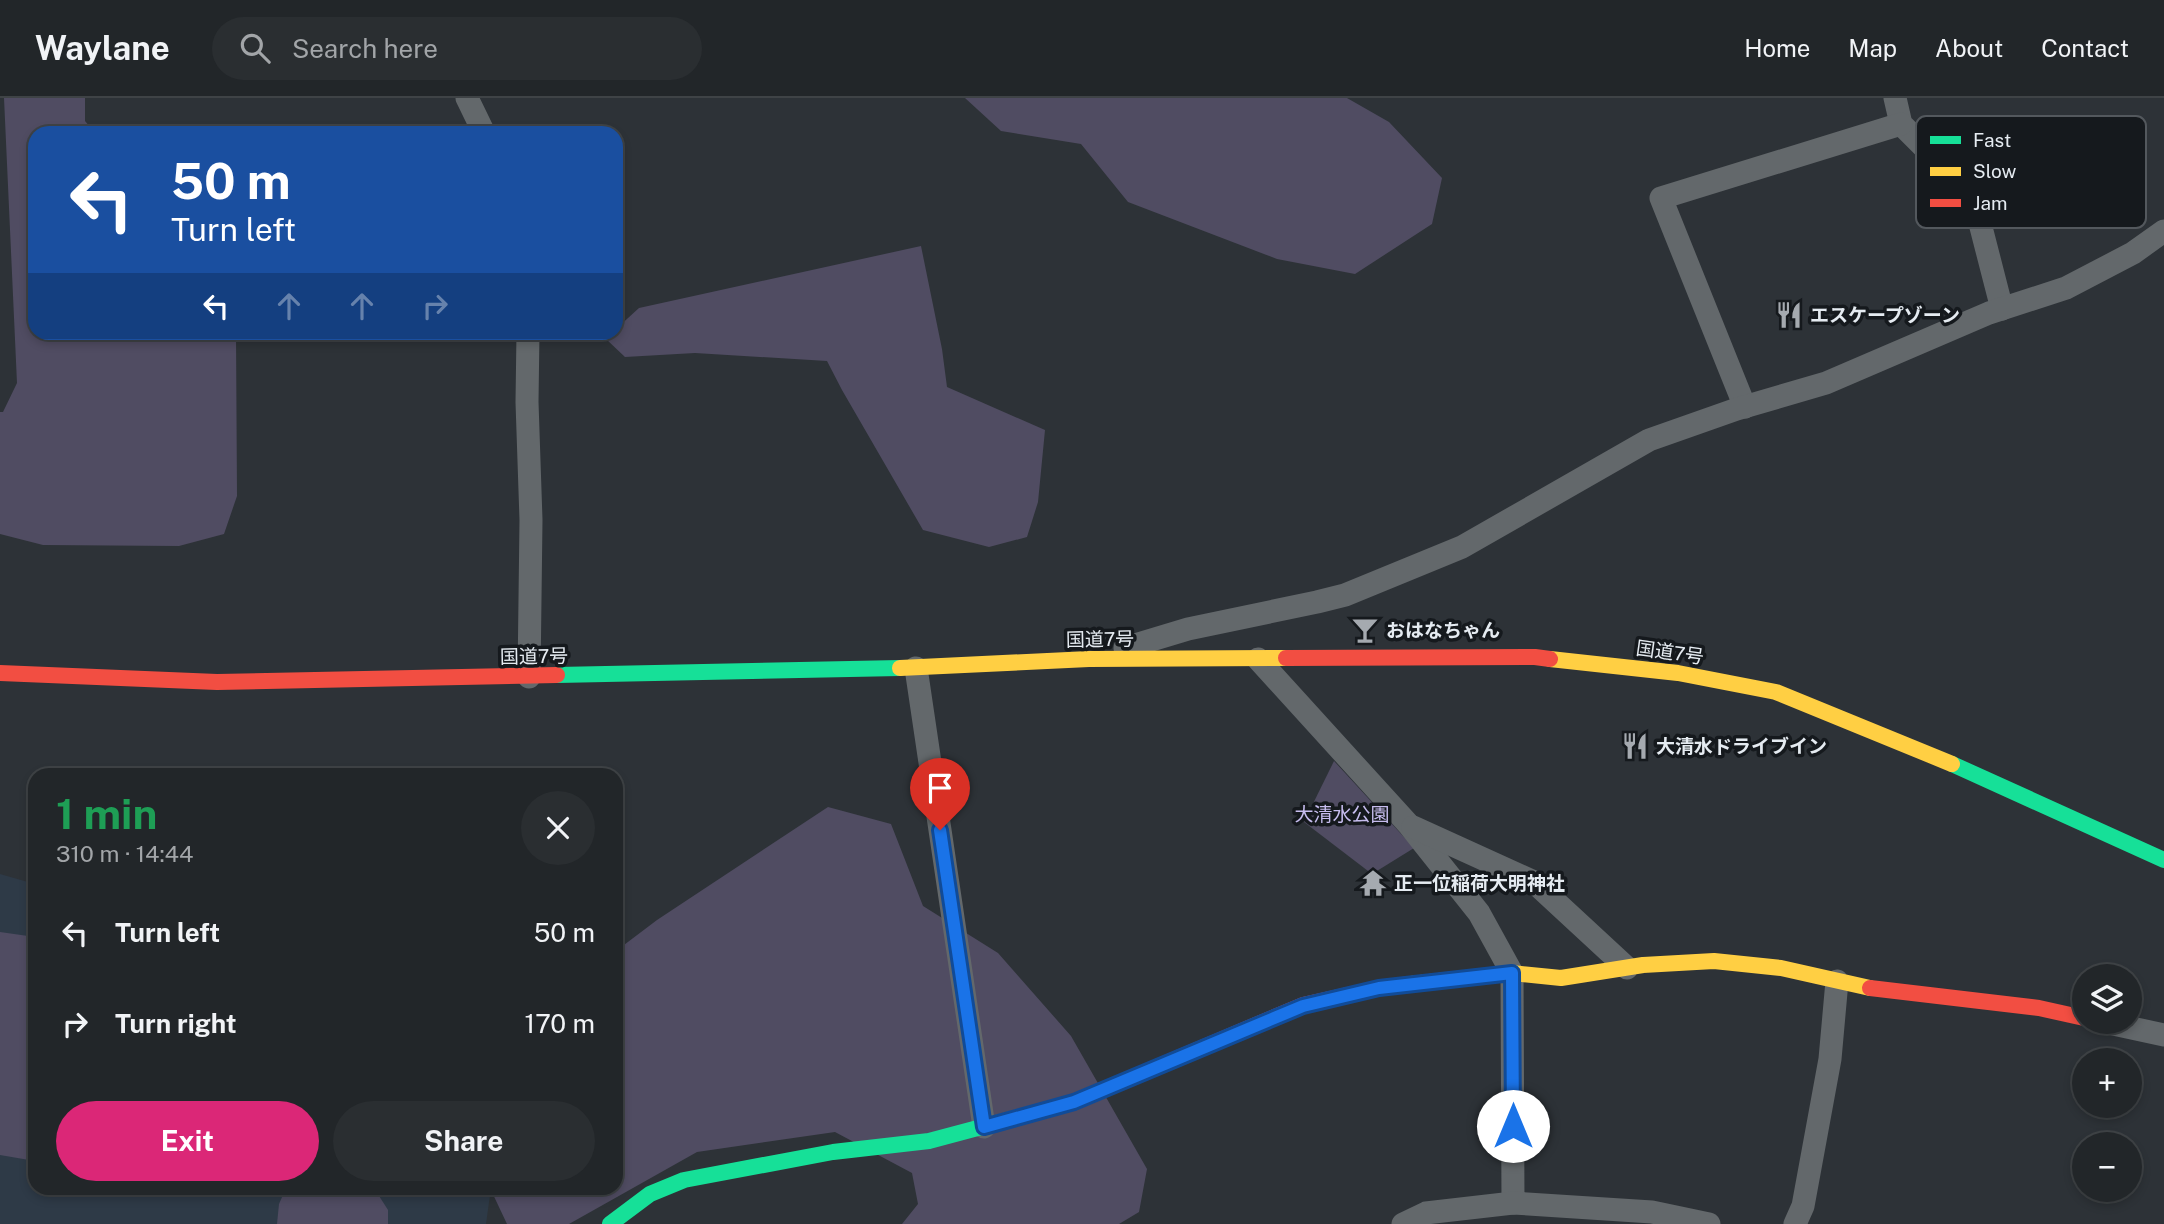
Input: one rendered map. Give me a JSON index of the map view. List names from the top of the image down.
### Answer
{
  "streets": {
    "main road": ["国道7号"]
  },
  "parks": ["大清水公園"],
  "places": {
    "restaurant": ["エスケープゾーン", "大清水ドライブイン"],
    "bar": ["おはなちゃん"],
    "temple": ["正一位稲荷大明神社"]
  },
  "legend": ["Fast", "Slow", "Jam"],
  "page": {
    "header": "Waylane",
    "search": "Search here",
    "nav": [
      "Home",
      "Map",
      "About",
      "Contact"
    ],
    "turn": ["50 m", "Turn left"],
    "heading": ["1 min", "310 m · 14:44"],
    "list": [
      {
        "name": "Turn left",
        "value": "50 m"
      },
      {
        "name": "Turn right",
        "value": "170 m"
      }
    ],
    "map_buttons": ["+", "−"],
    "buttons": ["Exit", "Share"]
  }
}
